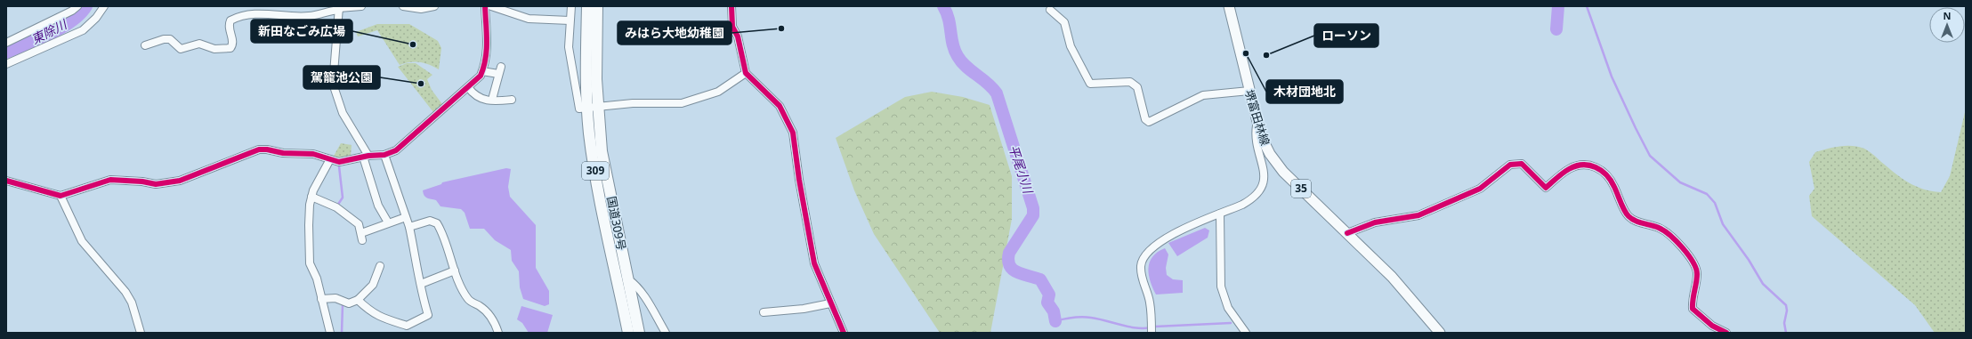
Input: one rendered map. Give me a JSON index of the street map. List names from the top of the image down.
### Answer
{
  "streets": {
    "highway": ["309", "国道309号"],
    "main road": ["堺富田林線", "35"]
  },
  "water": ["東除川", "平尾小川"],
  "places": [
    "みはら大地幼稚園",
    "新田なごみ広場",
    "木材団地北",
    "ローソン",
    "駕籠池公園"
  ],
  "north": "top"
}
